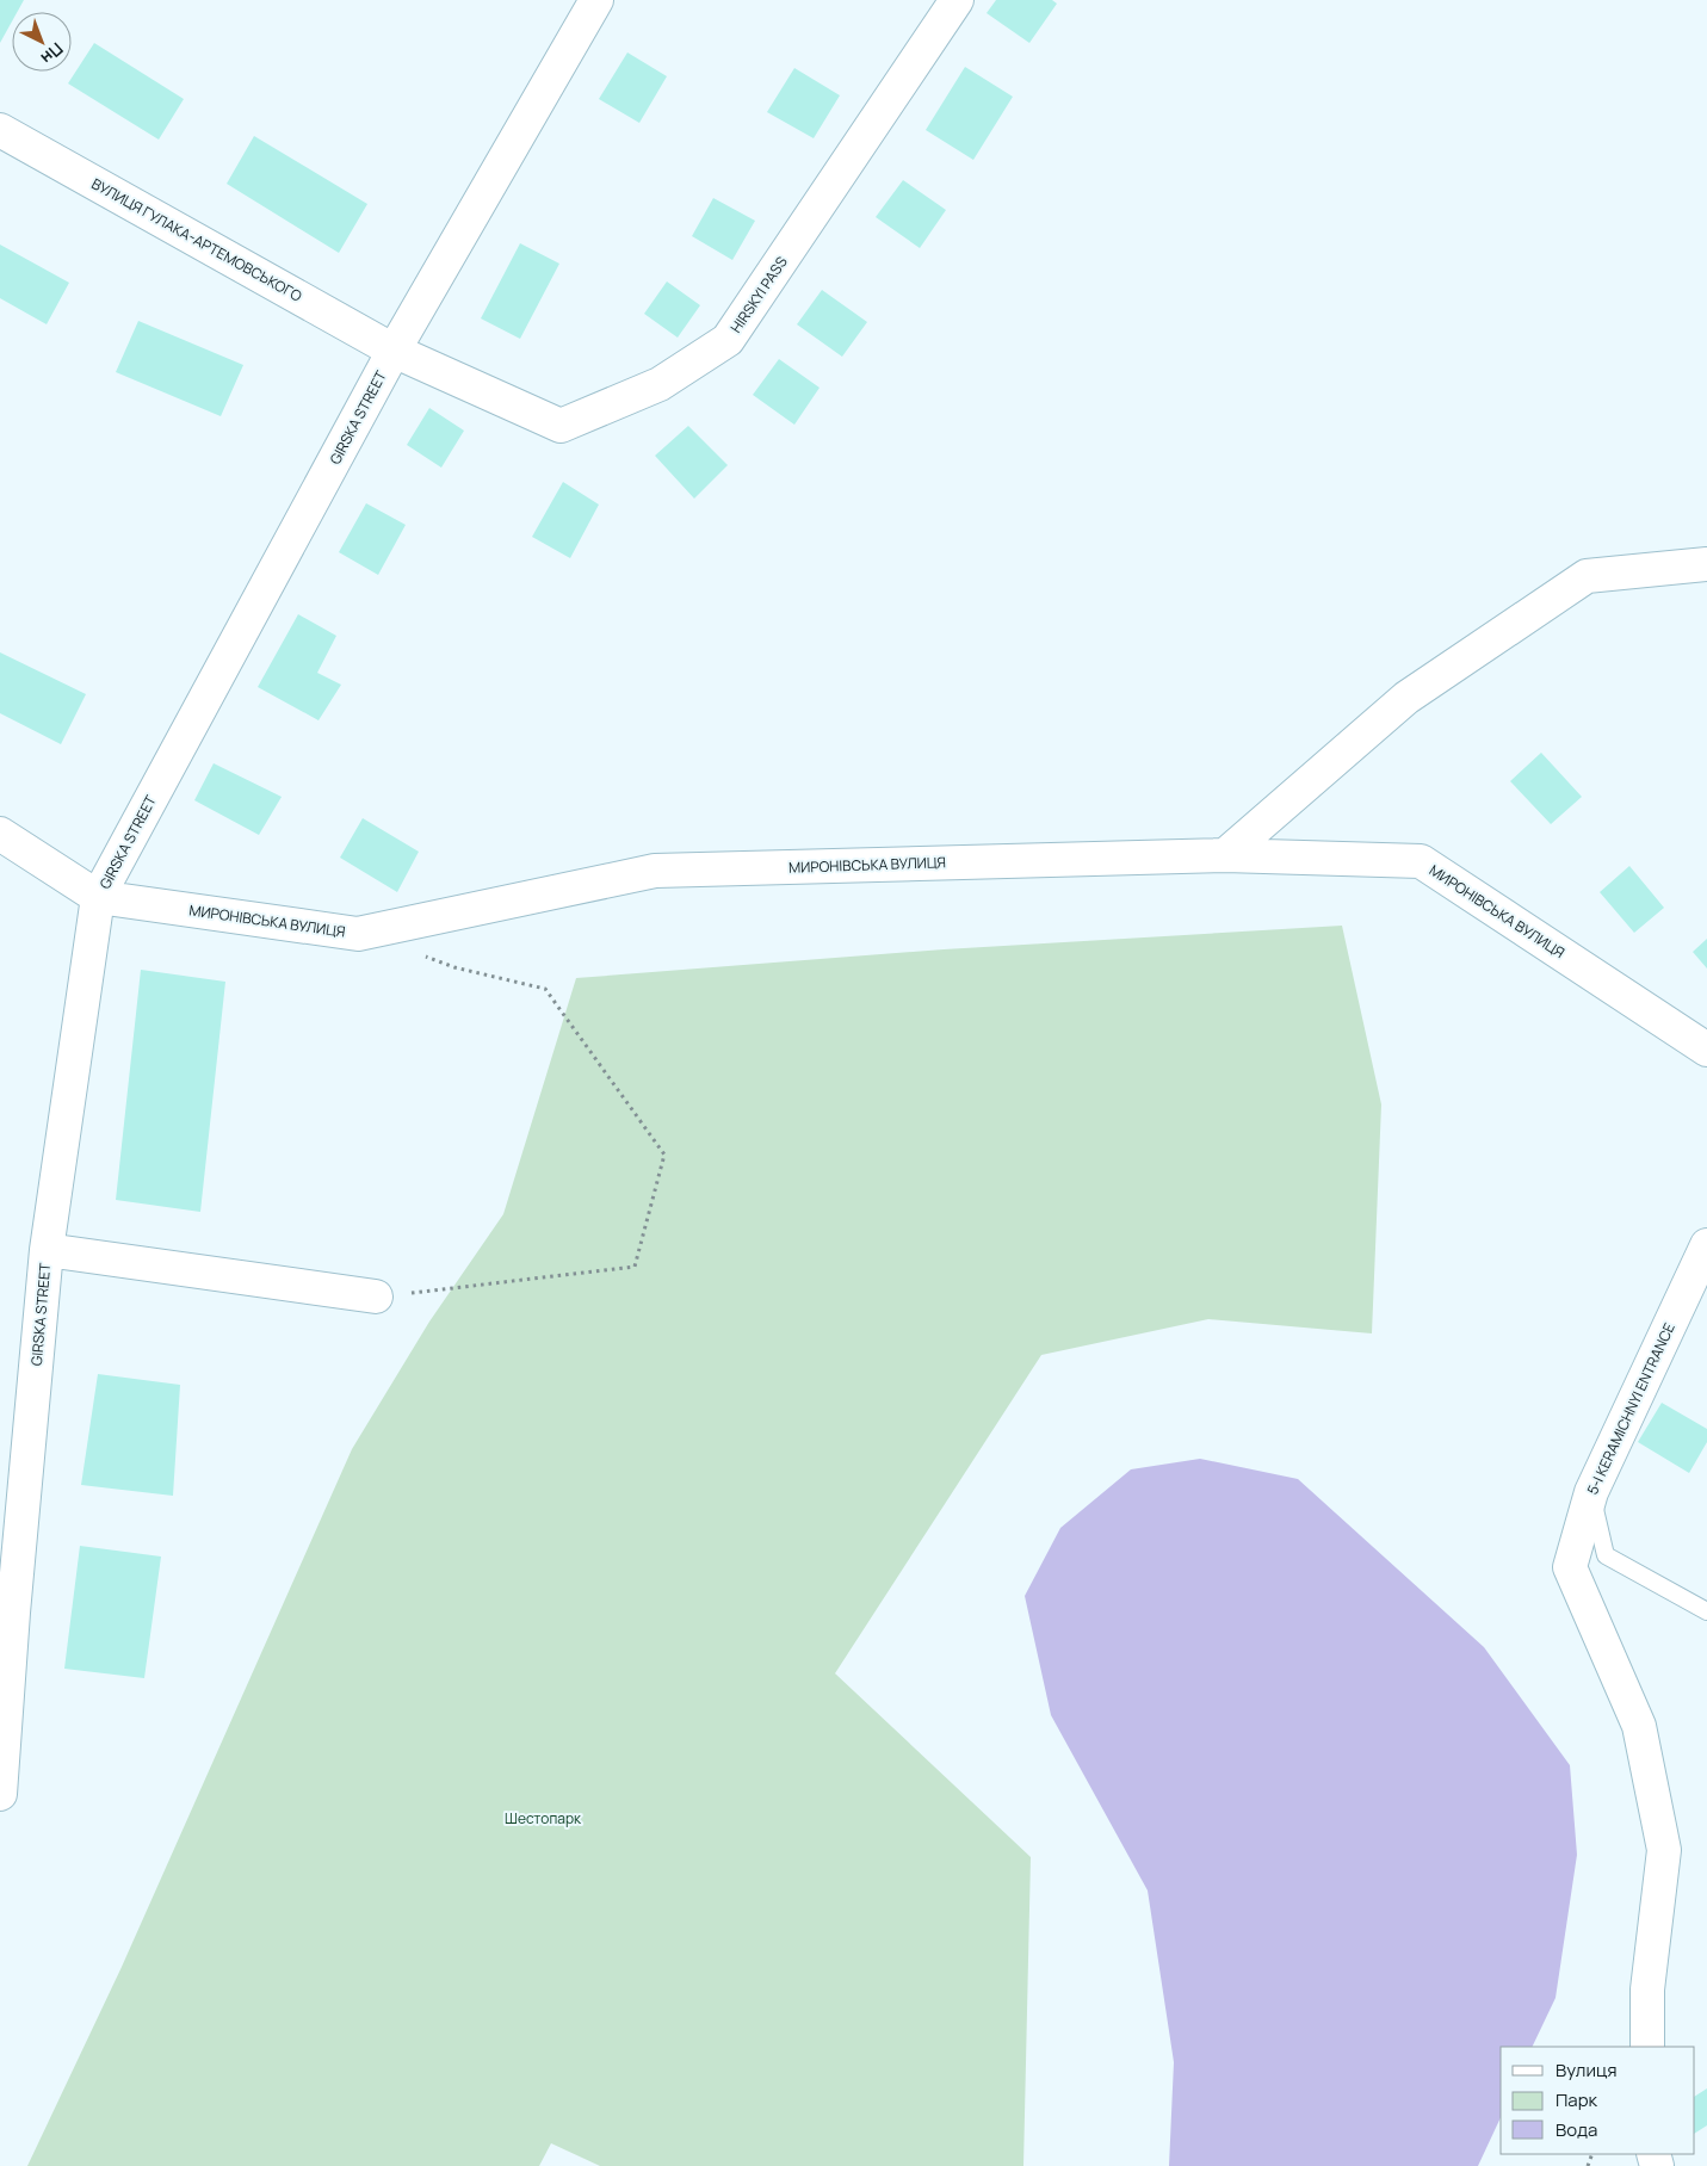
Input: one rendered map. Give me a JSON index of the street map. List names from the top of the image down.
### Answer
{
  "streets": {
    "street": [
      "ВУЛИЦЯ ГУЛАКА-АРТЕМОВСЬКОГО",
      "HIRSKYI PASS",
      "GIRSKA STREET",
      "МИРОНІВСЬКА ВУЛИЦЯ",
      "5-I KERAMICHNYI ENTRANCE"
    ]
  },
  "crossings": [
    ["ВУЛИЦЯ ГУЛАКА-АРТЕМОВСЬКОГО", "HIRSKYI PASS"],
    ["ВУЛИЦЯ ГУЛАКА-АРТЕМОВСЬКОГО", "GIRSKA STREET"],
    ["HIRSKYI PASS", "GIRSKA STREET"],
    ["GIRSKA STREET", "МИРОНІВСЬКА ВУЛИЦЯ"]
  ],
  "parks": ["Шестопарк"],
  "legend": ["Вулиця", "Парк", "Вода"],
  "north": "bottom right"
}
